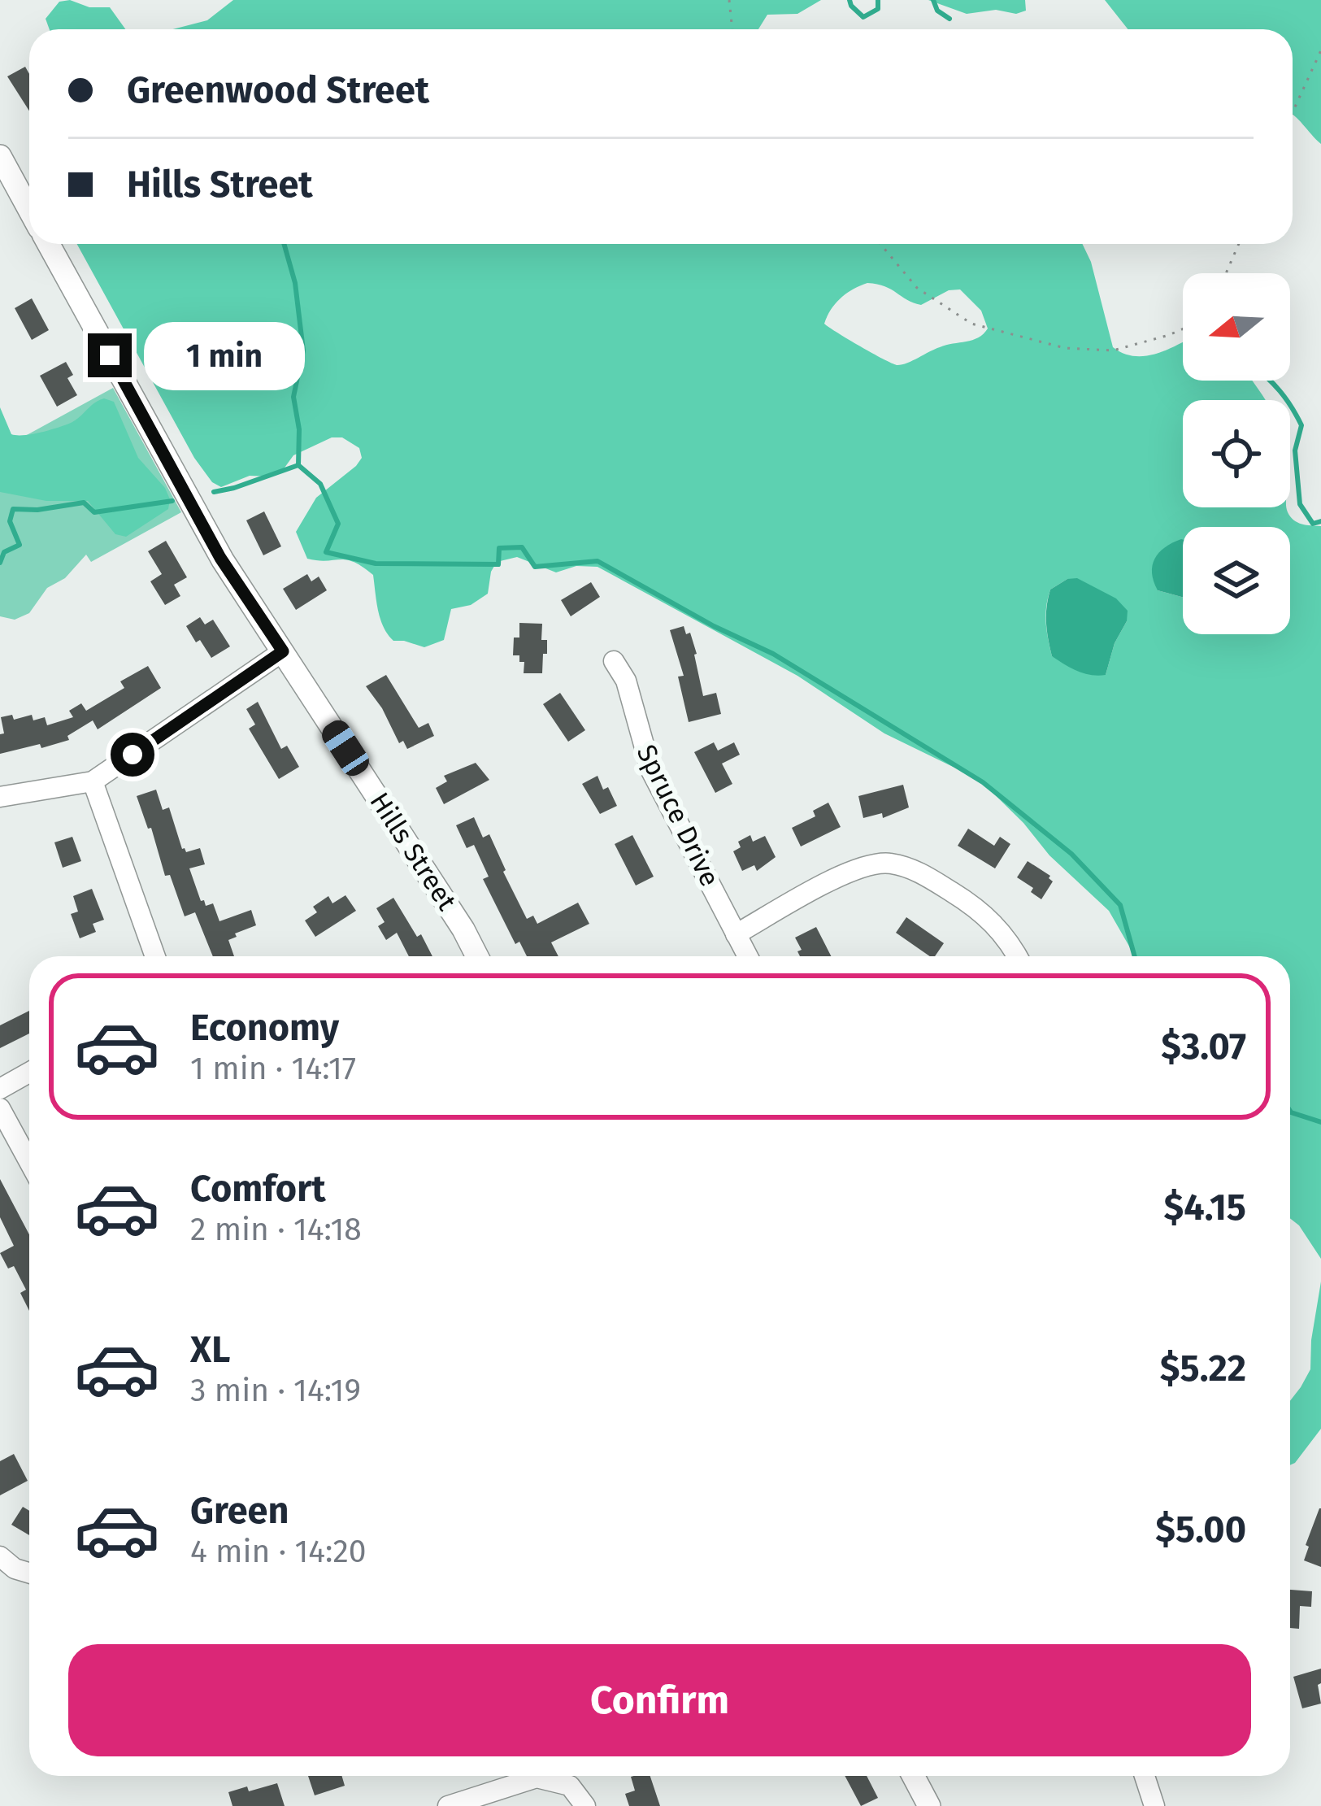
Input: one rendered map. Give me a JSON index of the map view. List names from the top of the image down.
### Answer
{
  "streets": {
    "street": ["Spruce Drive", "Hills Street"]
  },
  "north": "left",
  "page": {
    "banner": ["Greenwood Street", "Hills Street"],
    "bubble": "1 min",
    "list": [
      {
        "name": "Economy",
        "note": "1 min · 14:17",
        "value": "$3.07"
      },
      {
        "name": "Comfort",
        "note": "2 min · 14:18",
        "value": "$4.15"
      },
      {
        "name": "XL",
        "note": "3 min · 14:19",
        "value": "$5.22"
      },
      {
        "name": "Green",
        "note": "4 min · 14:20",
        "value": "$5.00"
      }
    ],
    "buttons": "Confirm"
  }
}
